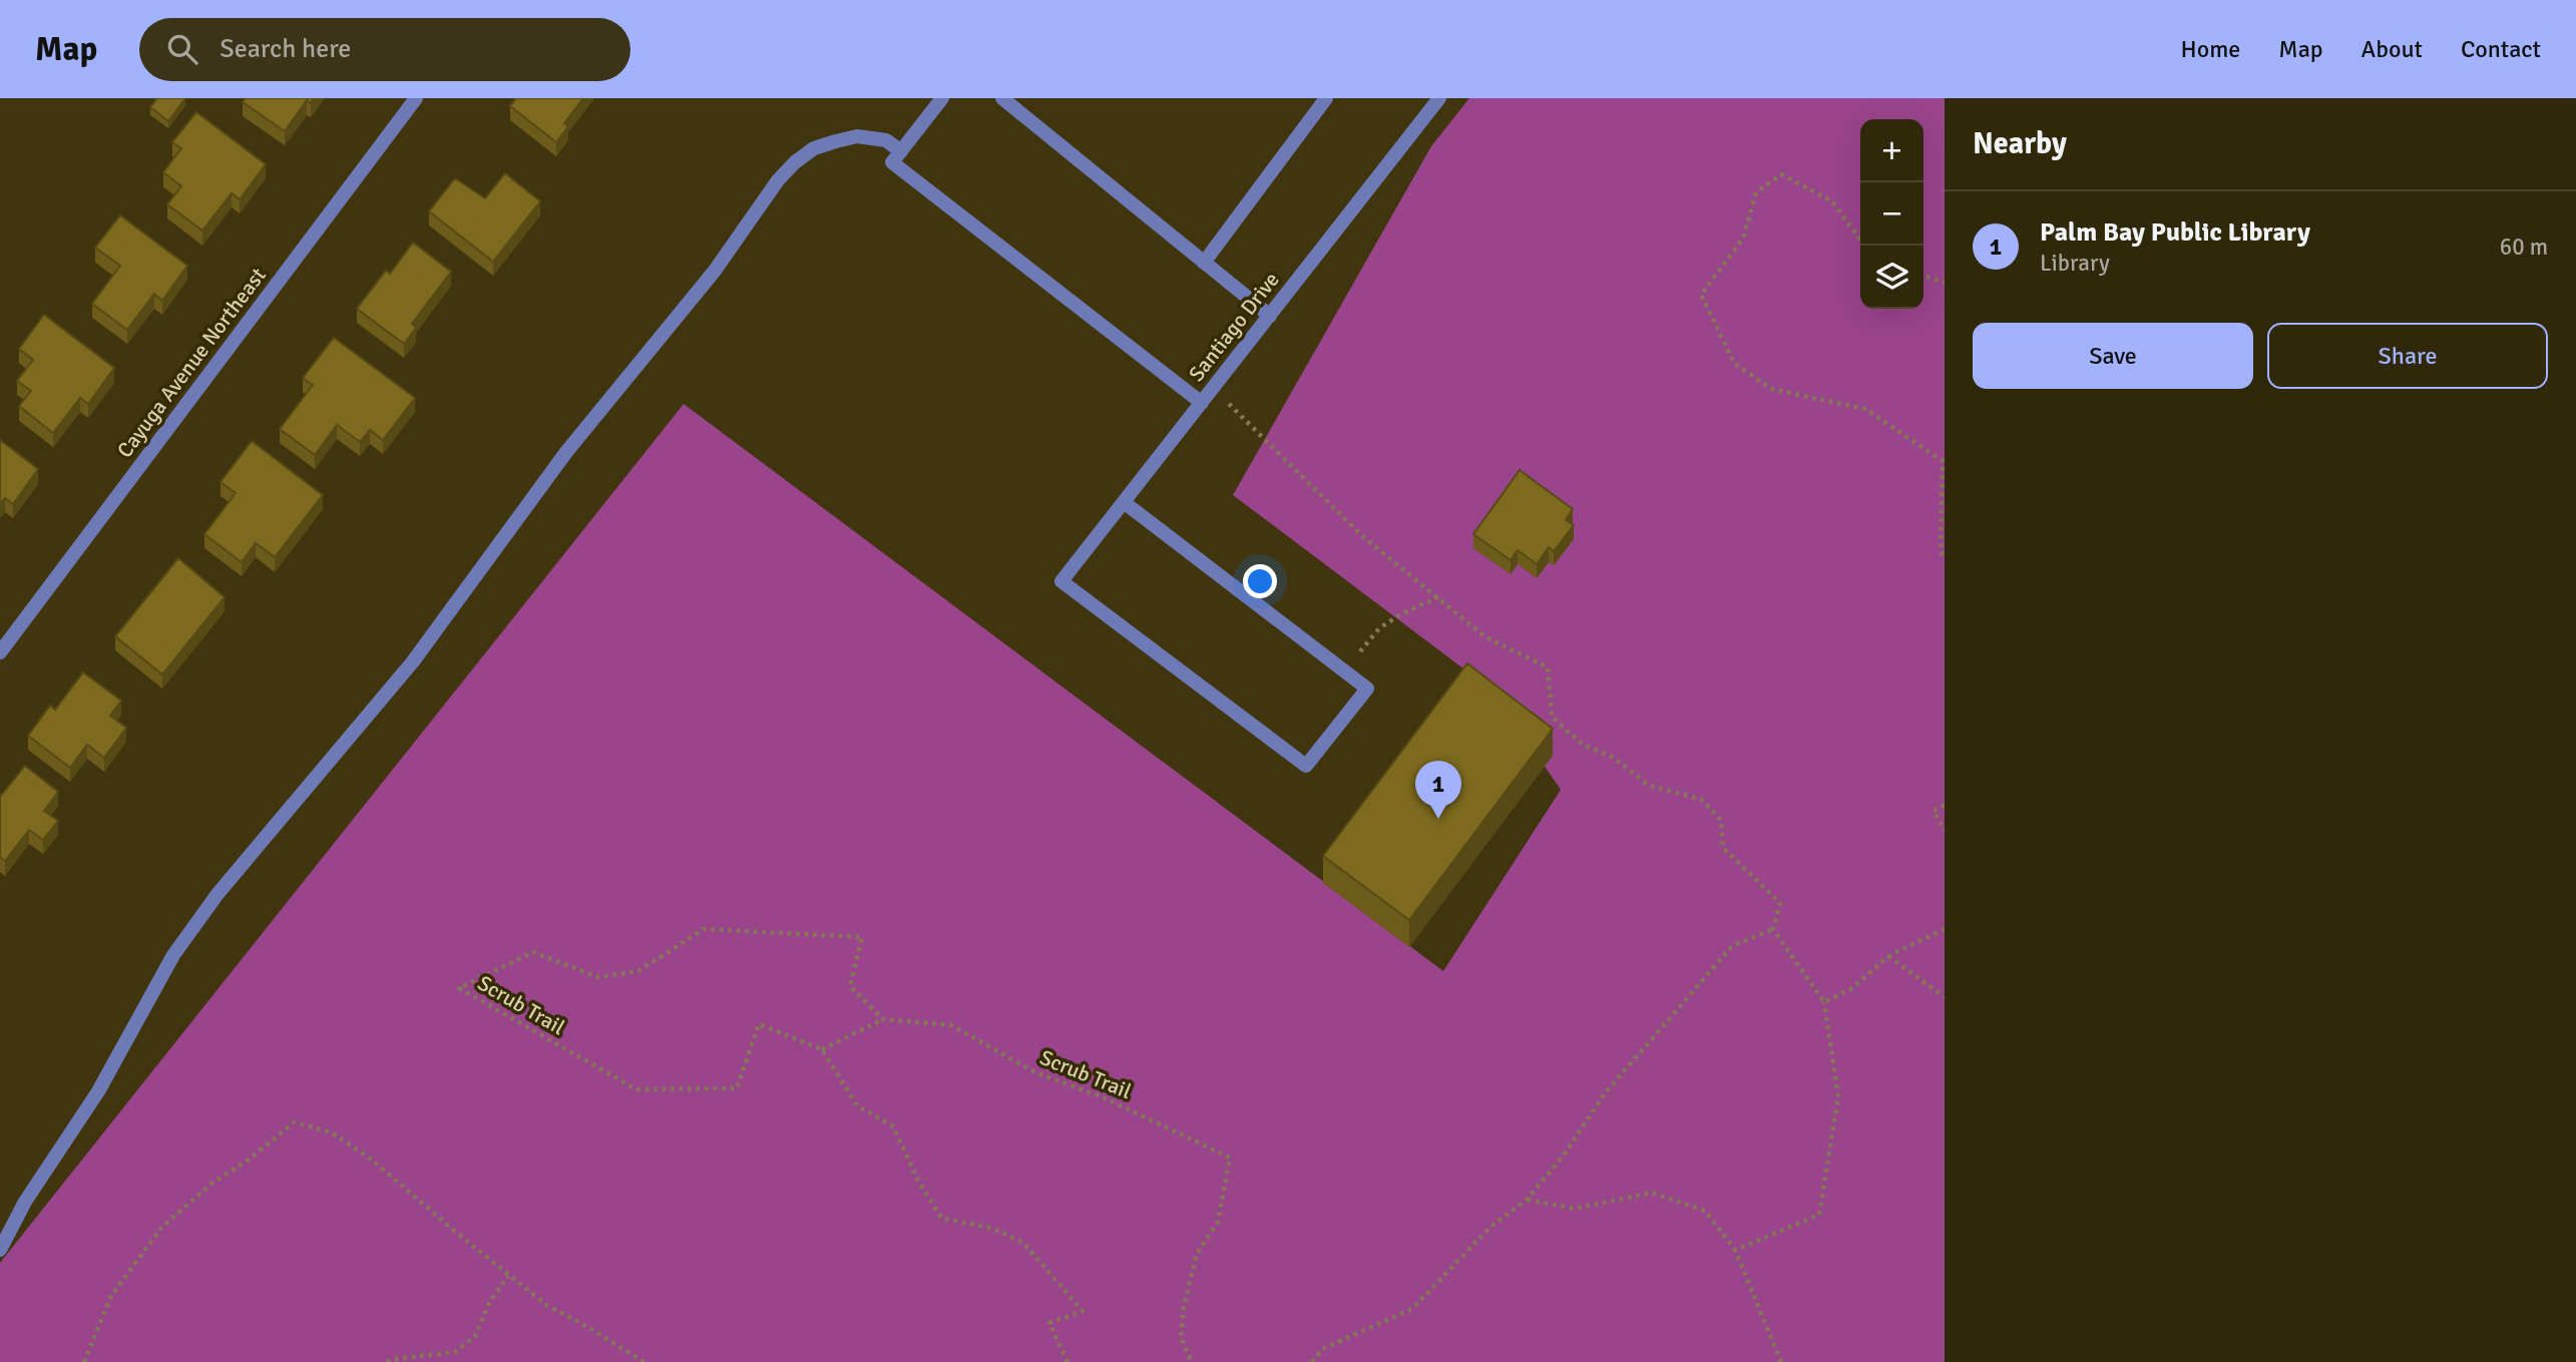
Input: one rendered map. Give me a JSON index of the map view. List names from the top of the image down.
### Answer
{
  "streets": {
    "street": ["Santiago Drive", "Cayuga Avenue Northeast"],
    "path": ["Scrub Trail"]
  },
  "page": {
    "header": "Map",
    "search": "Search here",
    "nav": [
      "Home",
      "Map",
      "About",
      "Contact"
    ],
    "heading": "Nearby",
    "map_buttons": ["+", "−"],
    "list": [
      {
        "mark": "1",
        "name": "Palm Bay Public Library",
        "note": "Library",
        "value": "60 m"
      }
    ],
    "buttons": ["Save", "Share"],
    "pins": "1"
  }
}
